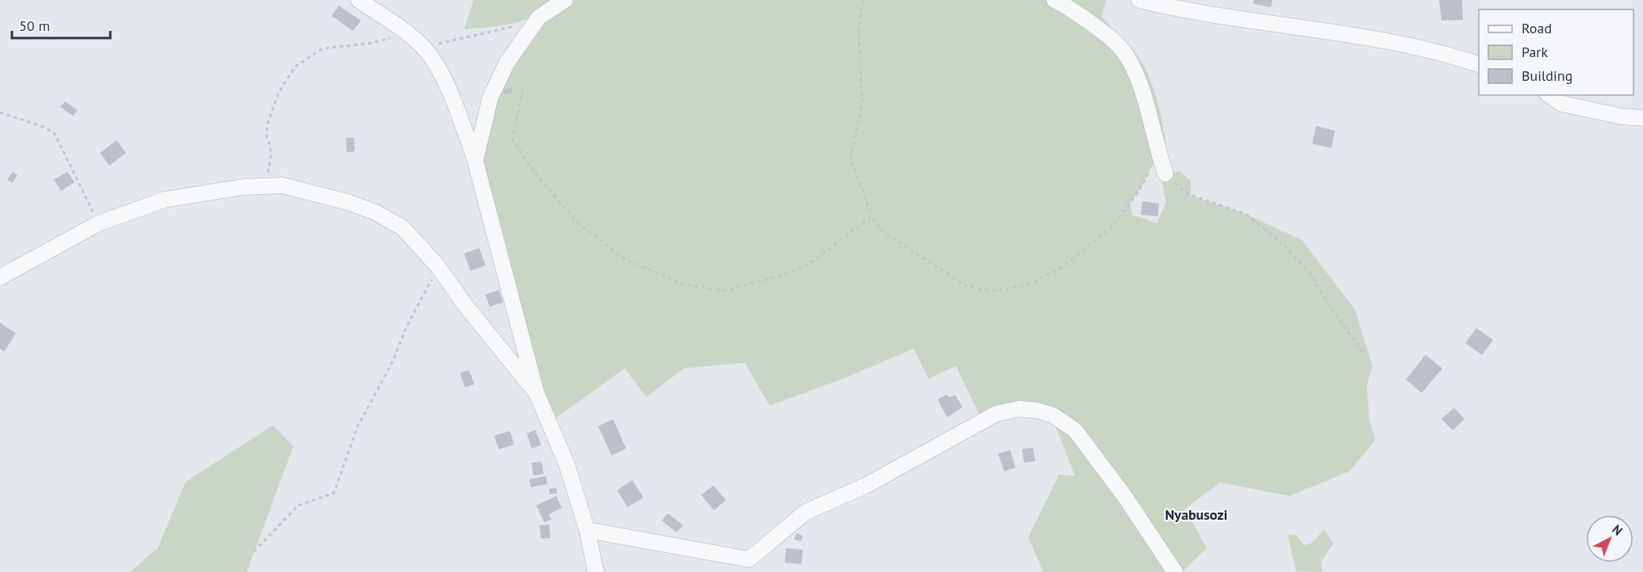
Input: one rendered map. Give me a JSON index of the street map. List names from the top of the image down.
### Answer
{
  "districts": ["Nyabusozi"],
  "legend": ["Road", "Park", "Building"],
  "scale_bar": "50 m",
  "north": "top right"
}
